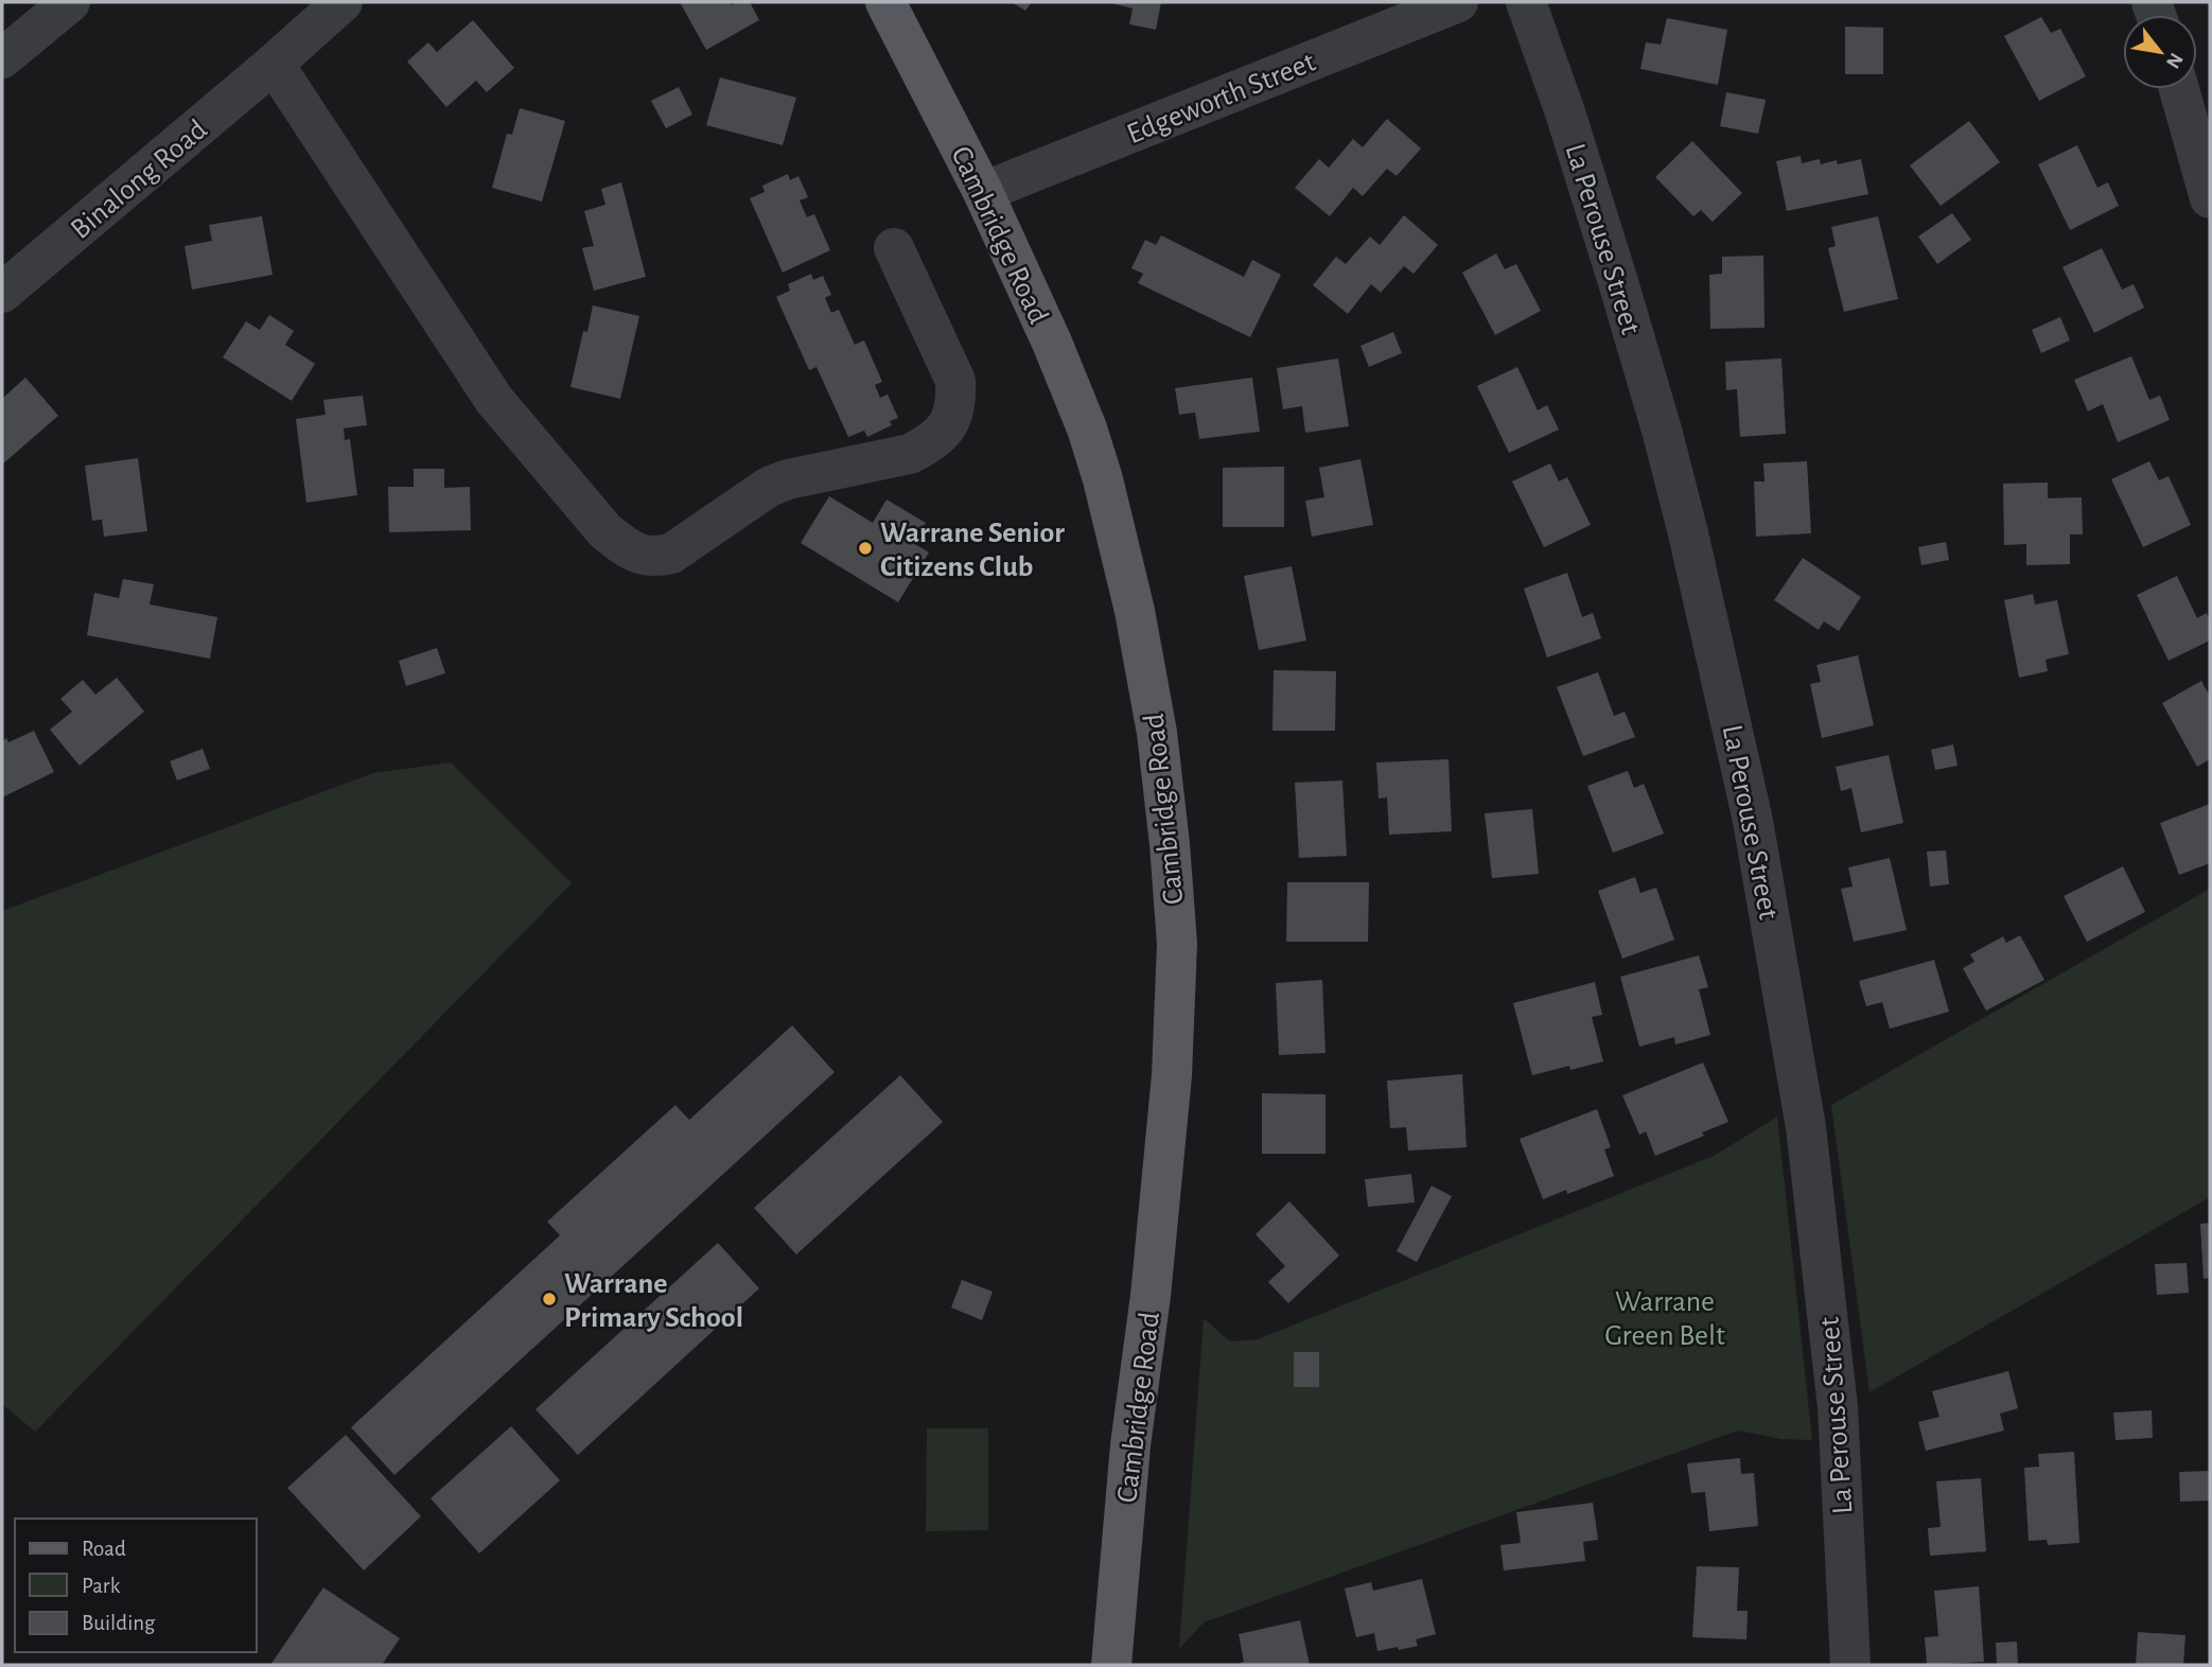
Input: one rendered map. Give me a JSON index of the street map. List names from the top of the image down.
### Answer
{
  "streets": {
    "main road": ["Cambridge Road"],
    "street": ["Edgeworth Street", "Binalong Road", "La Perouse Street"]
  },
  "crossings": [
    ["Edgeworth Street", "Cambridge Road"]
  ],
  "parks": ["Warrane Green Belt"],
  "places": ["Warrane Senior Citizens Club", "Warrane Primary School"],
  "legend": ["Road", "Park", "Building"],
  "north": "bottom right"
}
